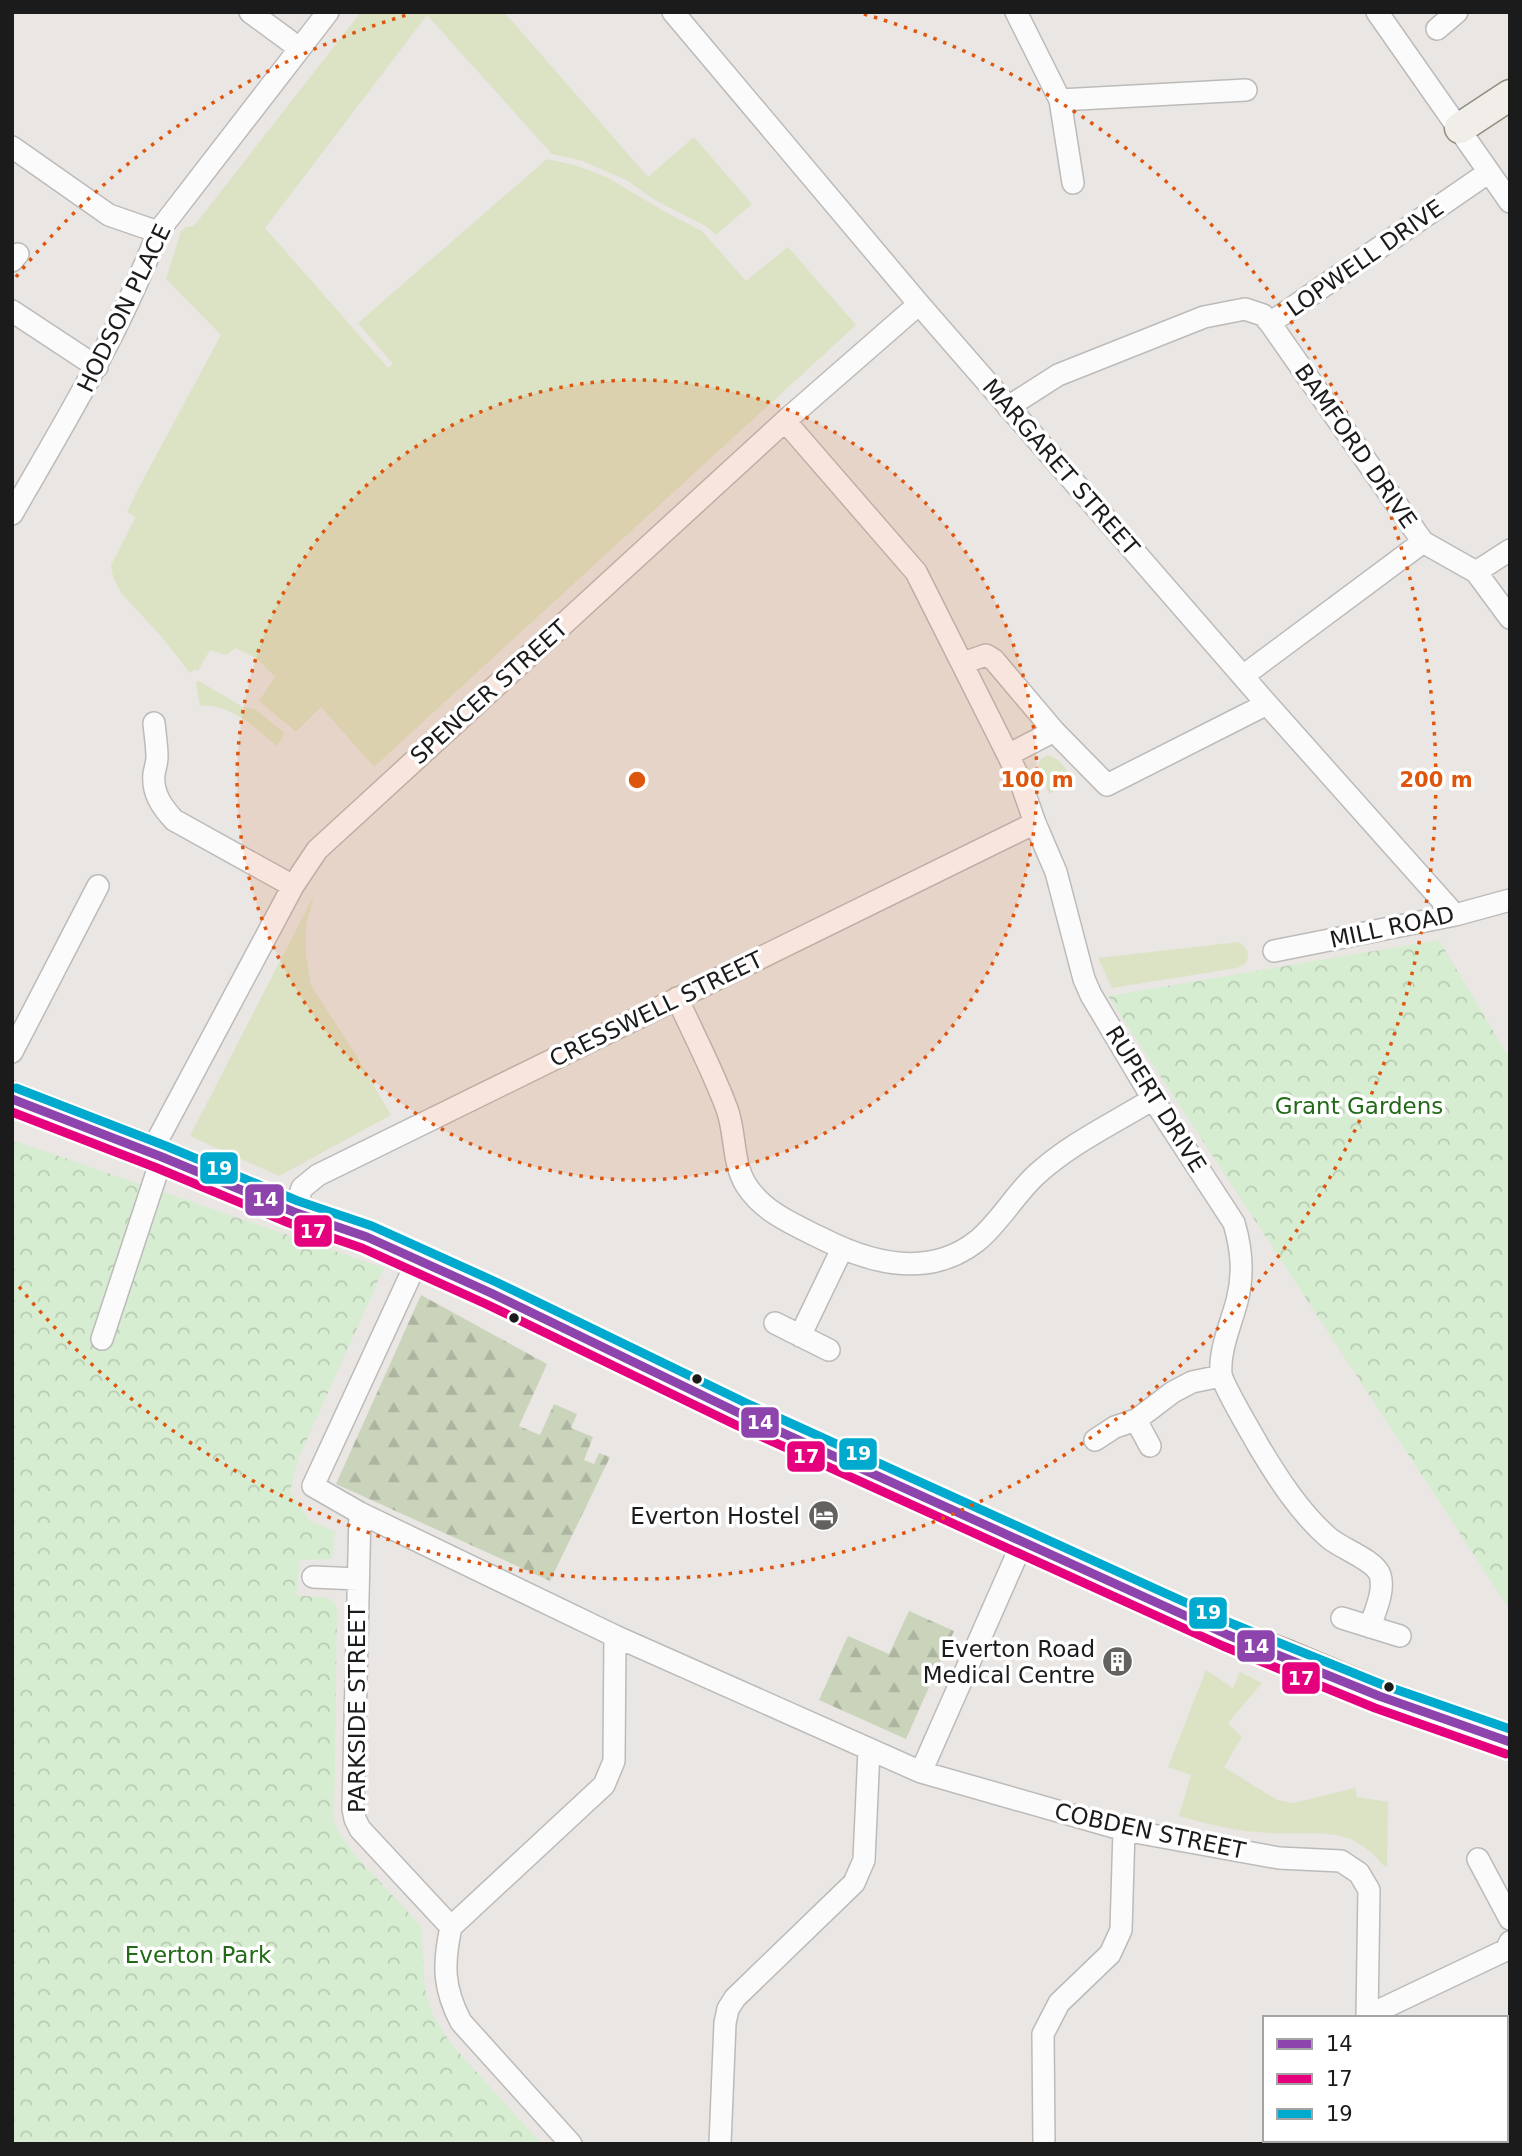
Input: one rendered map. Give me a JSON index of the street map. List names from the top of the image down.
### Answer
{
  "streets": {
    "street": [
      "LOPWELL DRIVE",
      "HODSON PLACE",
      "BAMFORD DRIVE",
      "MARGARET STREET",
      "SPENCER STREET",
      "MILL ROAD",
      "CRESSWELL STREET",
      "RUPERT DRIVE",
      "PARKSIDE STREET",
      "COBDEN STREET"
    ]
  },
  "crossings": [
    ["LOPWELL DRIVE", "BAMFORD DRIVE"],
    ["LOPWELL DRIVE", "MARGARET STREET"],
    ["MARGARET STREET", "SPENCER STREET"],
    ["MARGARET STREET", "MILL ROAD"],
    ["SPENCER STREET", "RUPERT DRIVE"],
    ["CRESSWELL STREET", "RUPERT DRIVE"],
    ["PARKSIDE STREET", "COBDEN STREET"]
  ],
  "parks": ["Grant Gardens", "Everton Park"],
  "places": {
    "hotel": ["Everton Hostel"],
    "building": ["Everton Road Medical Centre"]
  },
  "lines": ["transit line 19", "transit line 14", "transit line 17"],
  "legend": ["14", "17", "19"],
  "rings": ["100 m", "200 m"]
}
